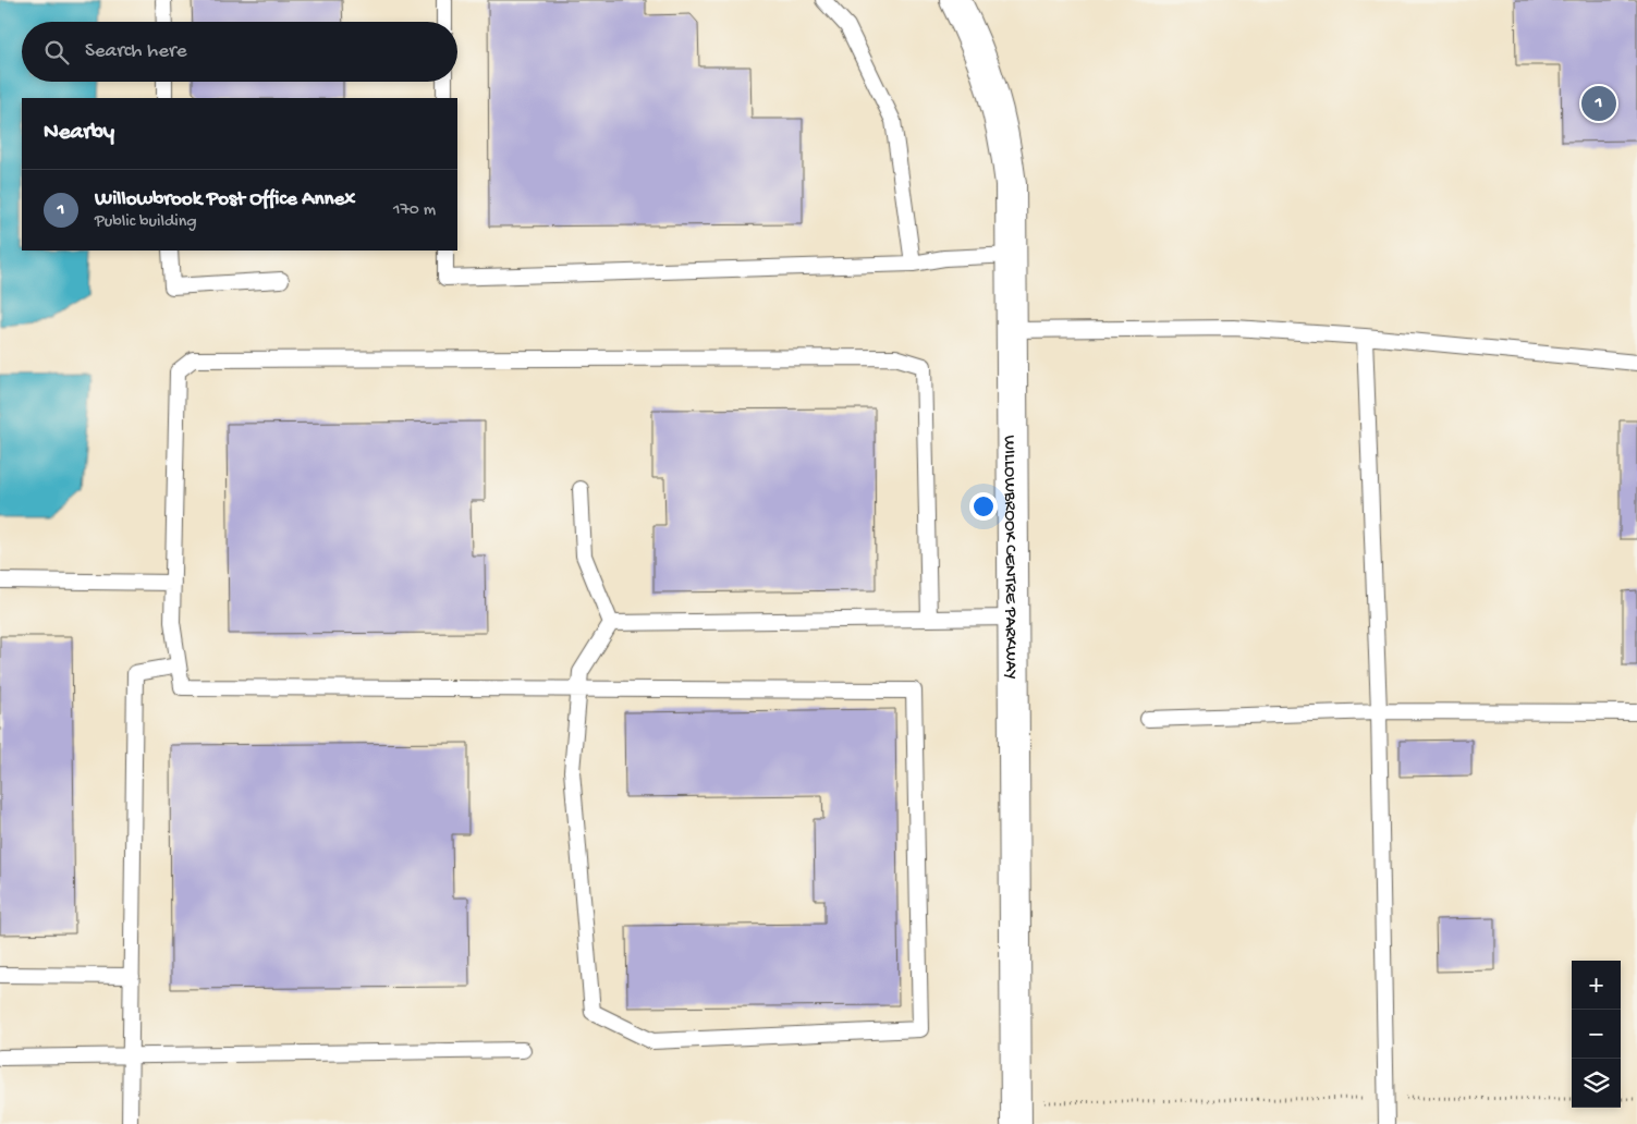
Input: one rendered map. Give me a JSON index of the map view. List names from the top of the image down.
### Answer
{
  "streets": {
    "street": ["WILLOWBROOK CENTRE PARKWAY"]
  },
  "page": {
    "search": "Search here",
    "pins": "1",
    "heading": "Nearby",
    "list": [
      {
        "mark": "1",
        "name": "Willowbrook Post Office Annex",
        "note": "Public building",
        "value": "170 m"
      }
    ],
    "map_buttons": ["+", "−"]
  }
}
